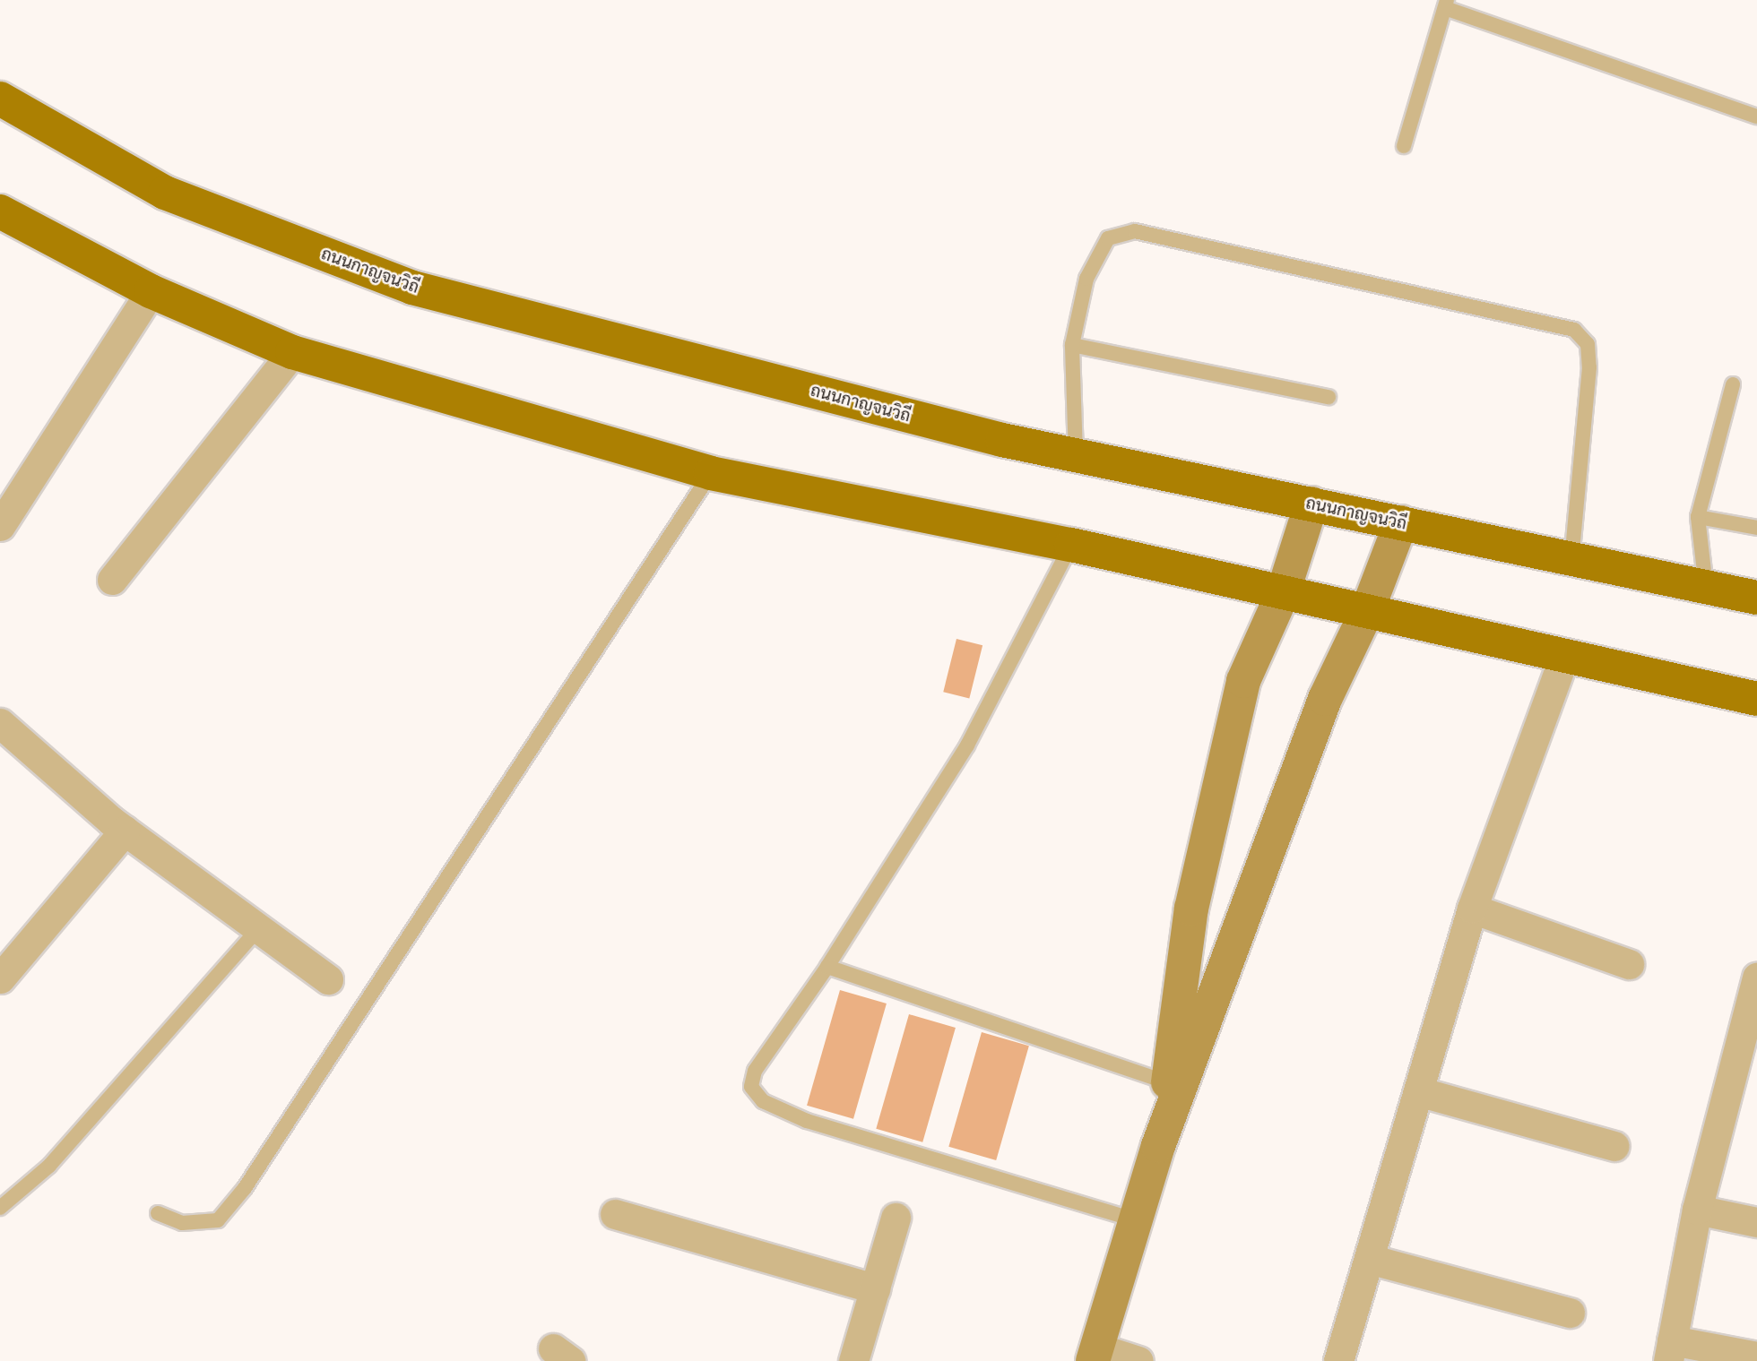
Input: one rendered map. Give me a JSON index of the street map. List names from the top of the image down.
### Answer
{
  "streets": {
    "main road": ["ถนนกาญจนวิถี"]
  }
}
